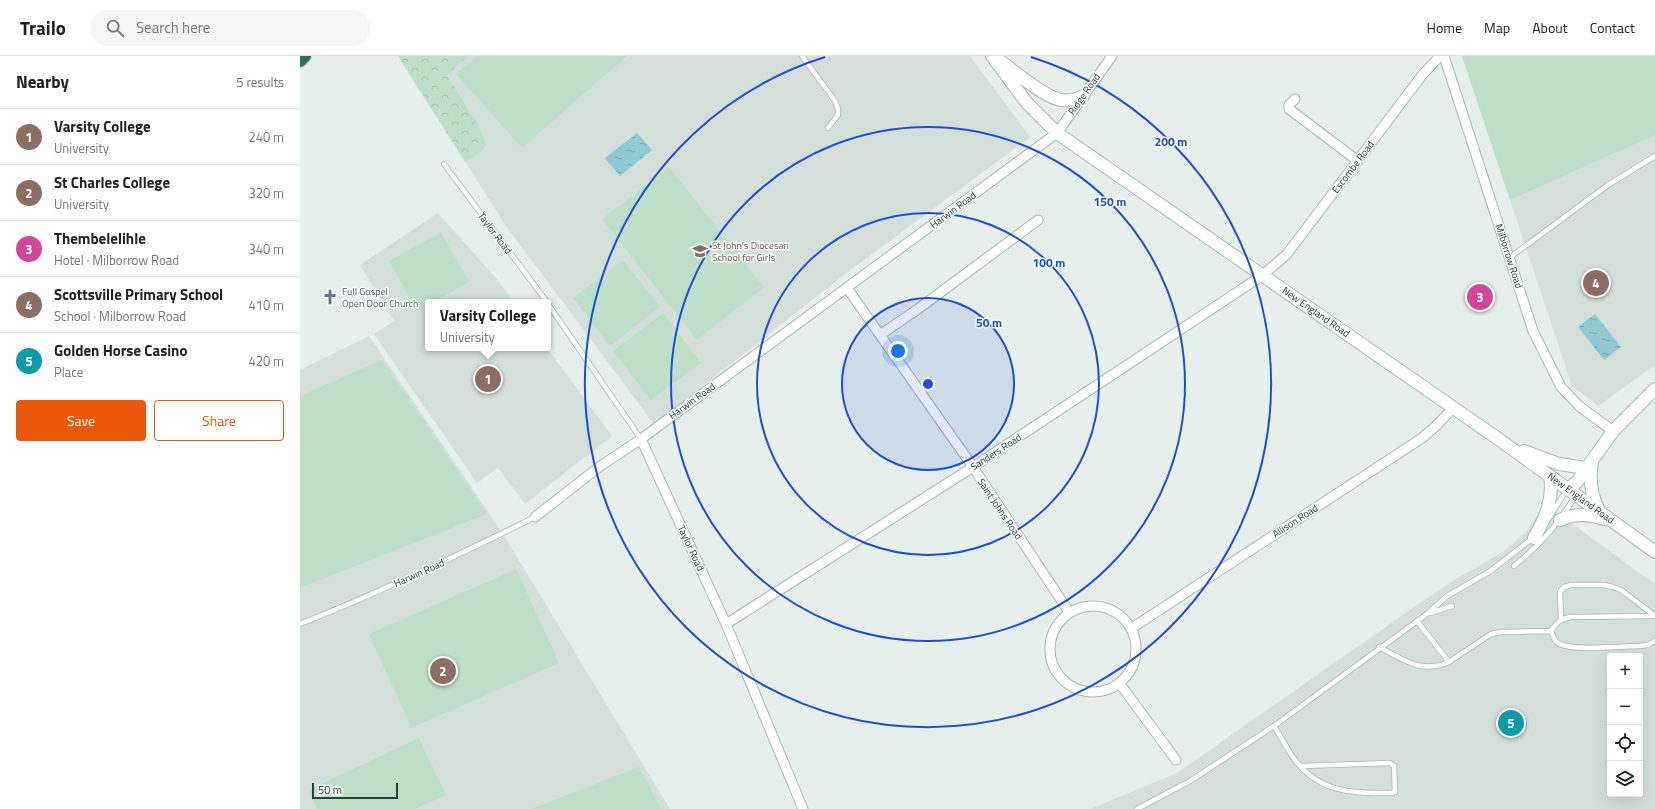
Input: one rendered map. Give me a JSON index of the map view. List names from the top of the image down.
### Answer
{
  "streets": {
    "street": [
      "Ridge Road",
      "Escombe Road",
      "Harwin Road",
      "Taylor Road",
      "Milborrow Road",
      "New England Road",
      "Sanders Road",
      "Saint Johns Road",
      "Allison Road"
    ]
  },
  "crossings": [
    ["Ridge Road", "Harwin Road"],
    ["Ridge Road", "New England Road"],
    ["Escombe Road", "New England Road"],
    ["Escombe Road", "Sanders Road"],
    ["Harwin Road", "Taylor Road"],
    ["Harwin Road", "New England Road"],
    ["Harwin Road", "Saint Johns Road"],
    ["Taylor Road", "Sanders Road"],
    ["New England Road", "Sanders Road"],
    ["New England Road", "Allison Road"],
    ["Sanders Road", "Saint Johns Road"],
    ["Saint Johns Road", "Allison Road"]
  ],
  "places": {
    "school or university": ["St John's Diocesan School for Girls"],
    "church": ["Full Gospel Open Door Church"]
  },
  "scale_bar": "50 m",
  "page": {
    "header": "Trailo",
    "search": "Search here",
    "nav": [
      "Home",
      "Map",
      "About",
      "Contact"
    ],
    "heading": ["Nearby", "5 results"],
    "list": [
      {
        "mark": "1",
        "name": "Varsity College",
        "note": "University",
        "value": "240 m"
      },
      {
        "mark": "2",
        "name": "St Charles College",
        "note": "University",
        "value": "320 m"
      },
      {
        "mark": "3",
        "name": "Thembelelihle",
        "note": "Hotel · Milborrow Road",
        "value": "340 m"
      },
      {
        "mark": "4",
        "name": "Scottsville Primary School",
        "note": "School · Milborrow Road",
        "value": "410 m"
      },
      {
        "mark": "5",
        "name": "Golden Horse Casino",
        "note": "Place",
        "value": "420 m"
      }
    ],
    "pins": [
      "4",
      "3",
      "1",
      "2",
      "5"
    ],
    "popup": ["Varsity College", "University"],
    "buttons": ["Save", "Share"],
    "map_buttons": ["+", "−"],
    "scale": "50 m"
  },
  "rings": [
    "200 m",
    "150 m",
    "100 m",
    "50 m"
  ]
}
